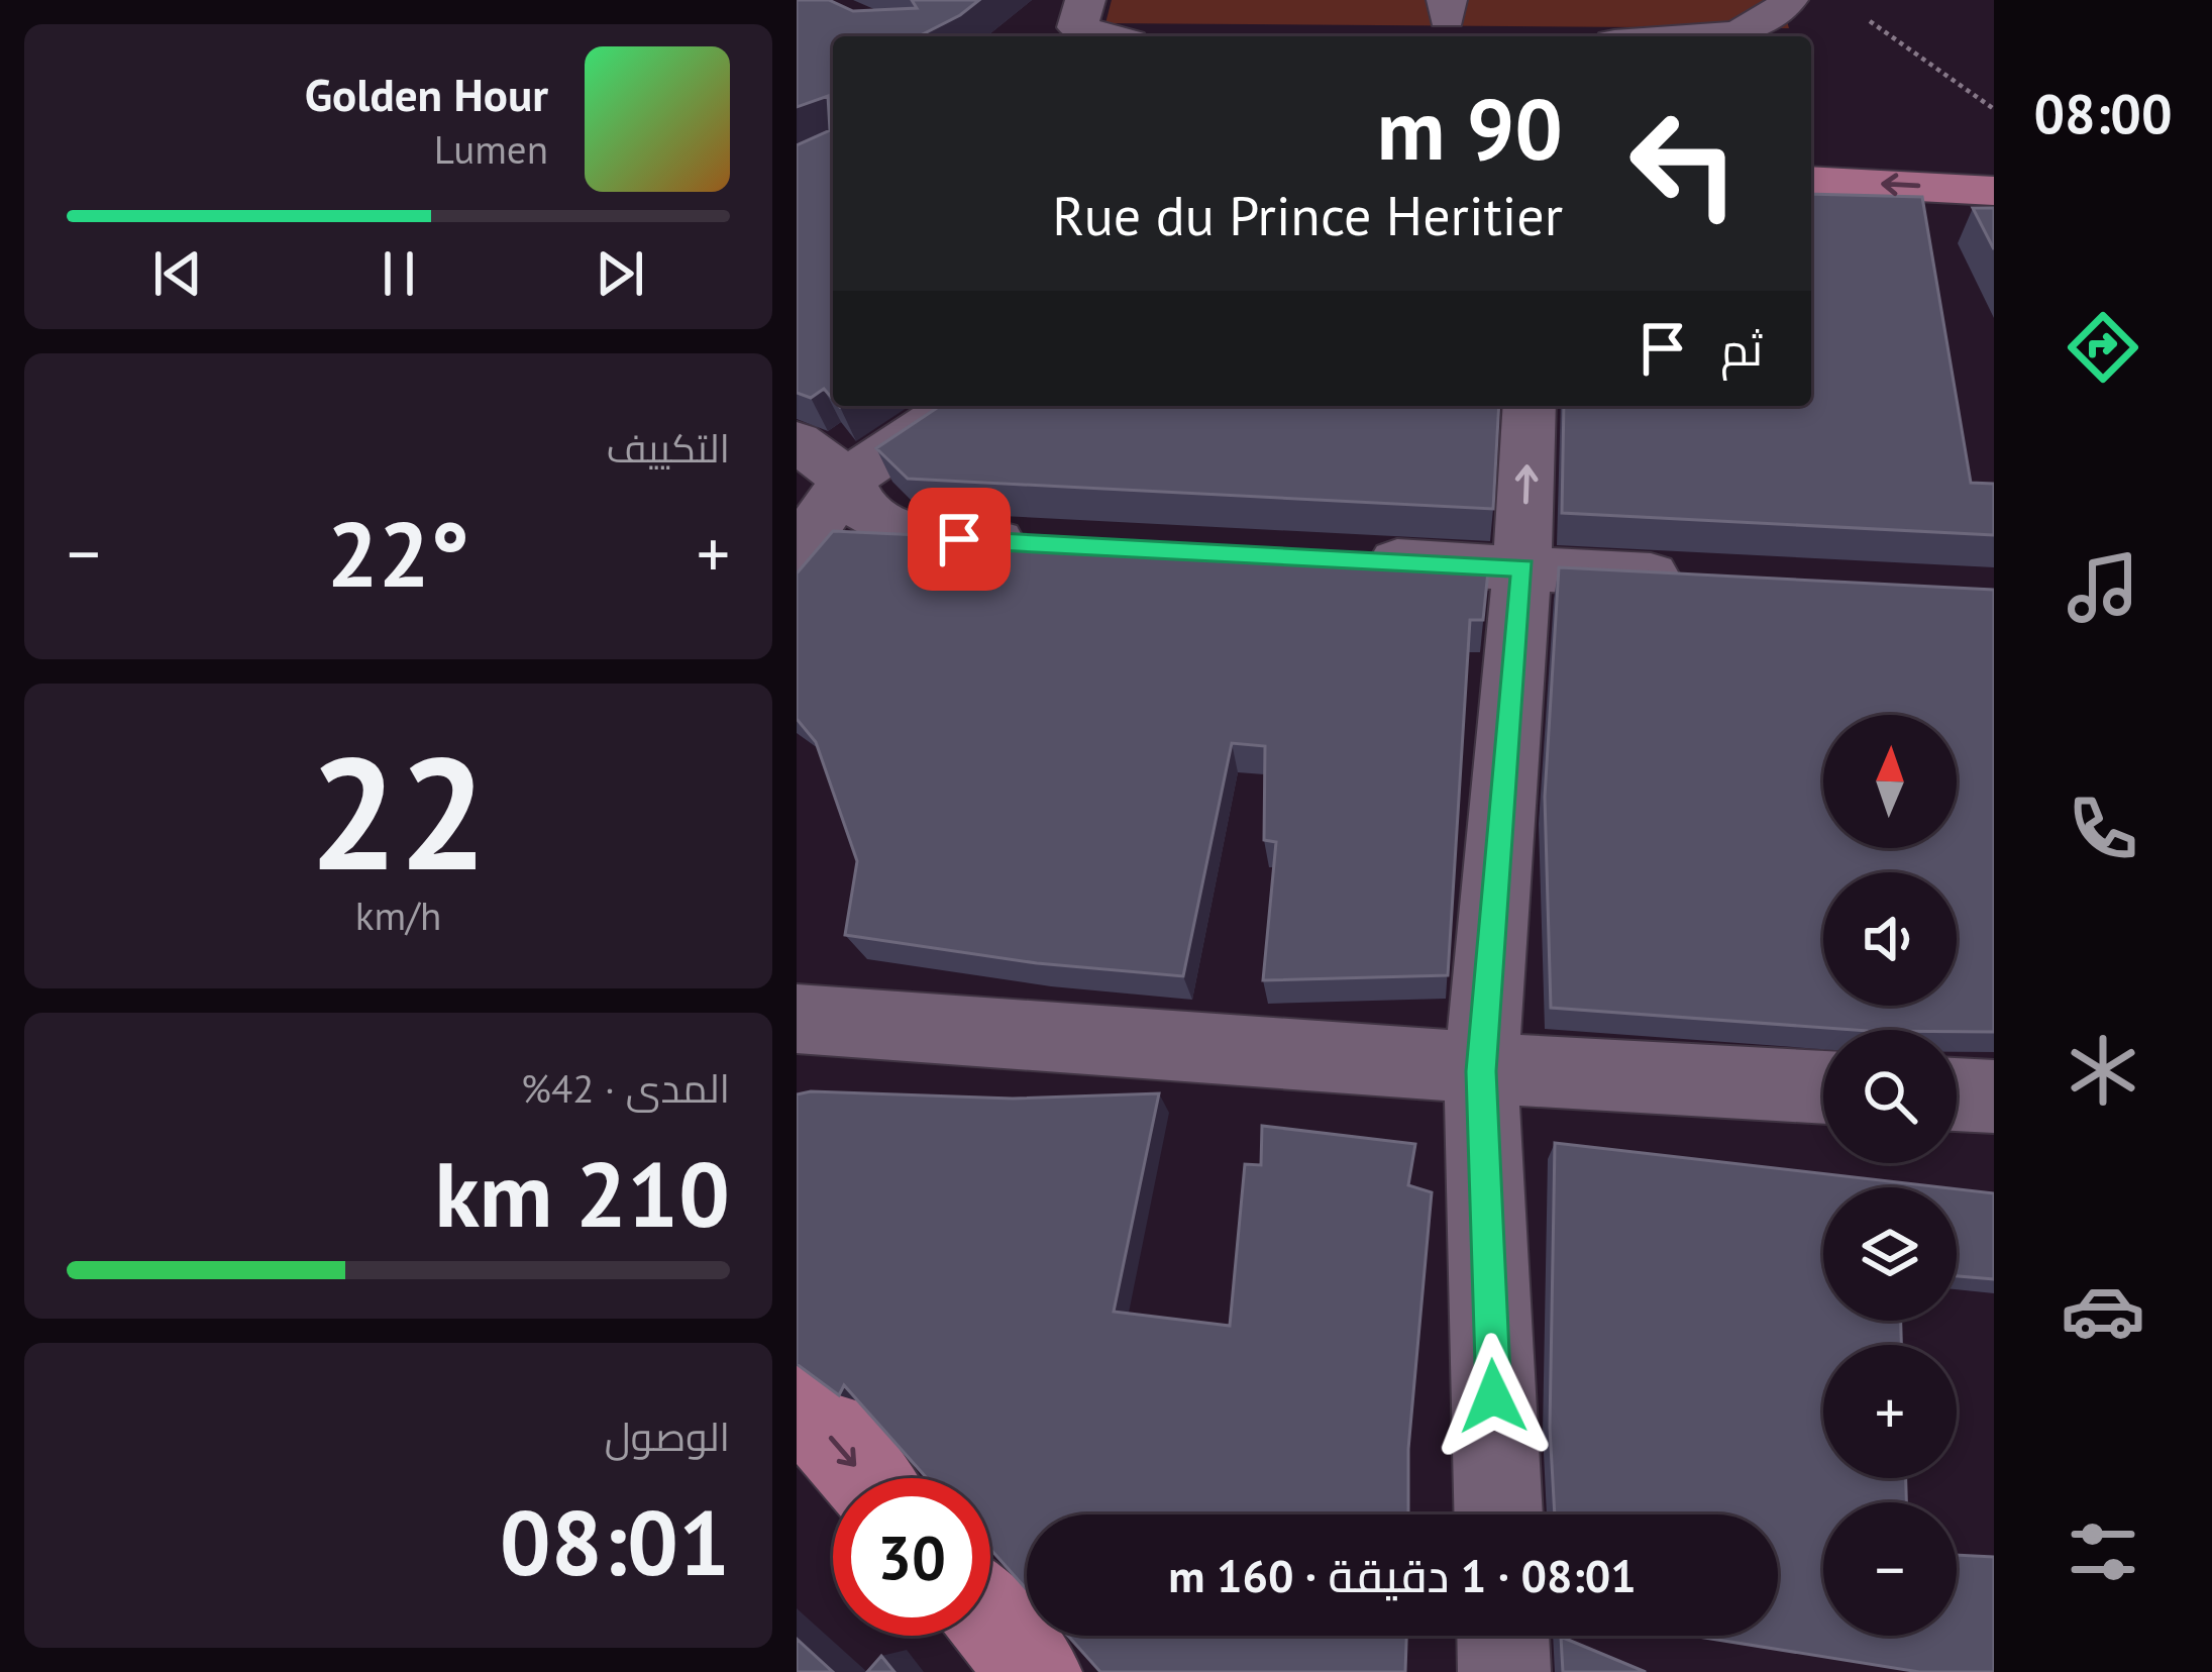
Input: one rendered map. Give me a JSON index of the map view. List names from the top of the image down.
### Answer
{
  "north": "top",
  "page": {
    "tabs": "08:00",
    "turn": ["90 m", "Rue du Prince Heritier"],
    "song": ["Golden Hour", "Lumen"],
    "then": "ثم",
    "tile": [
      "التكييف",
      ["22", "km/h"],
      ["المدى · 42%", "210 km"],
      ["الوصول", "08:01"]
    ],
    "heat": ["−", "22°", "+"],
    "map_buttons": ["+", "−"],
    "limit": "30",
    "trip": "08:01 · 1 دقيقة · 160 m"
  }
}
